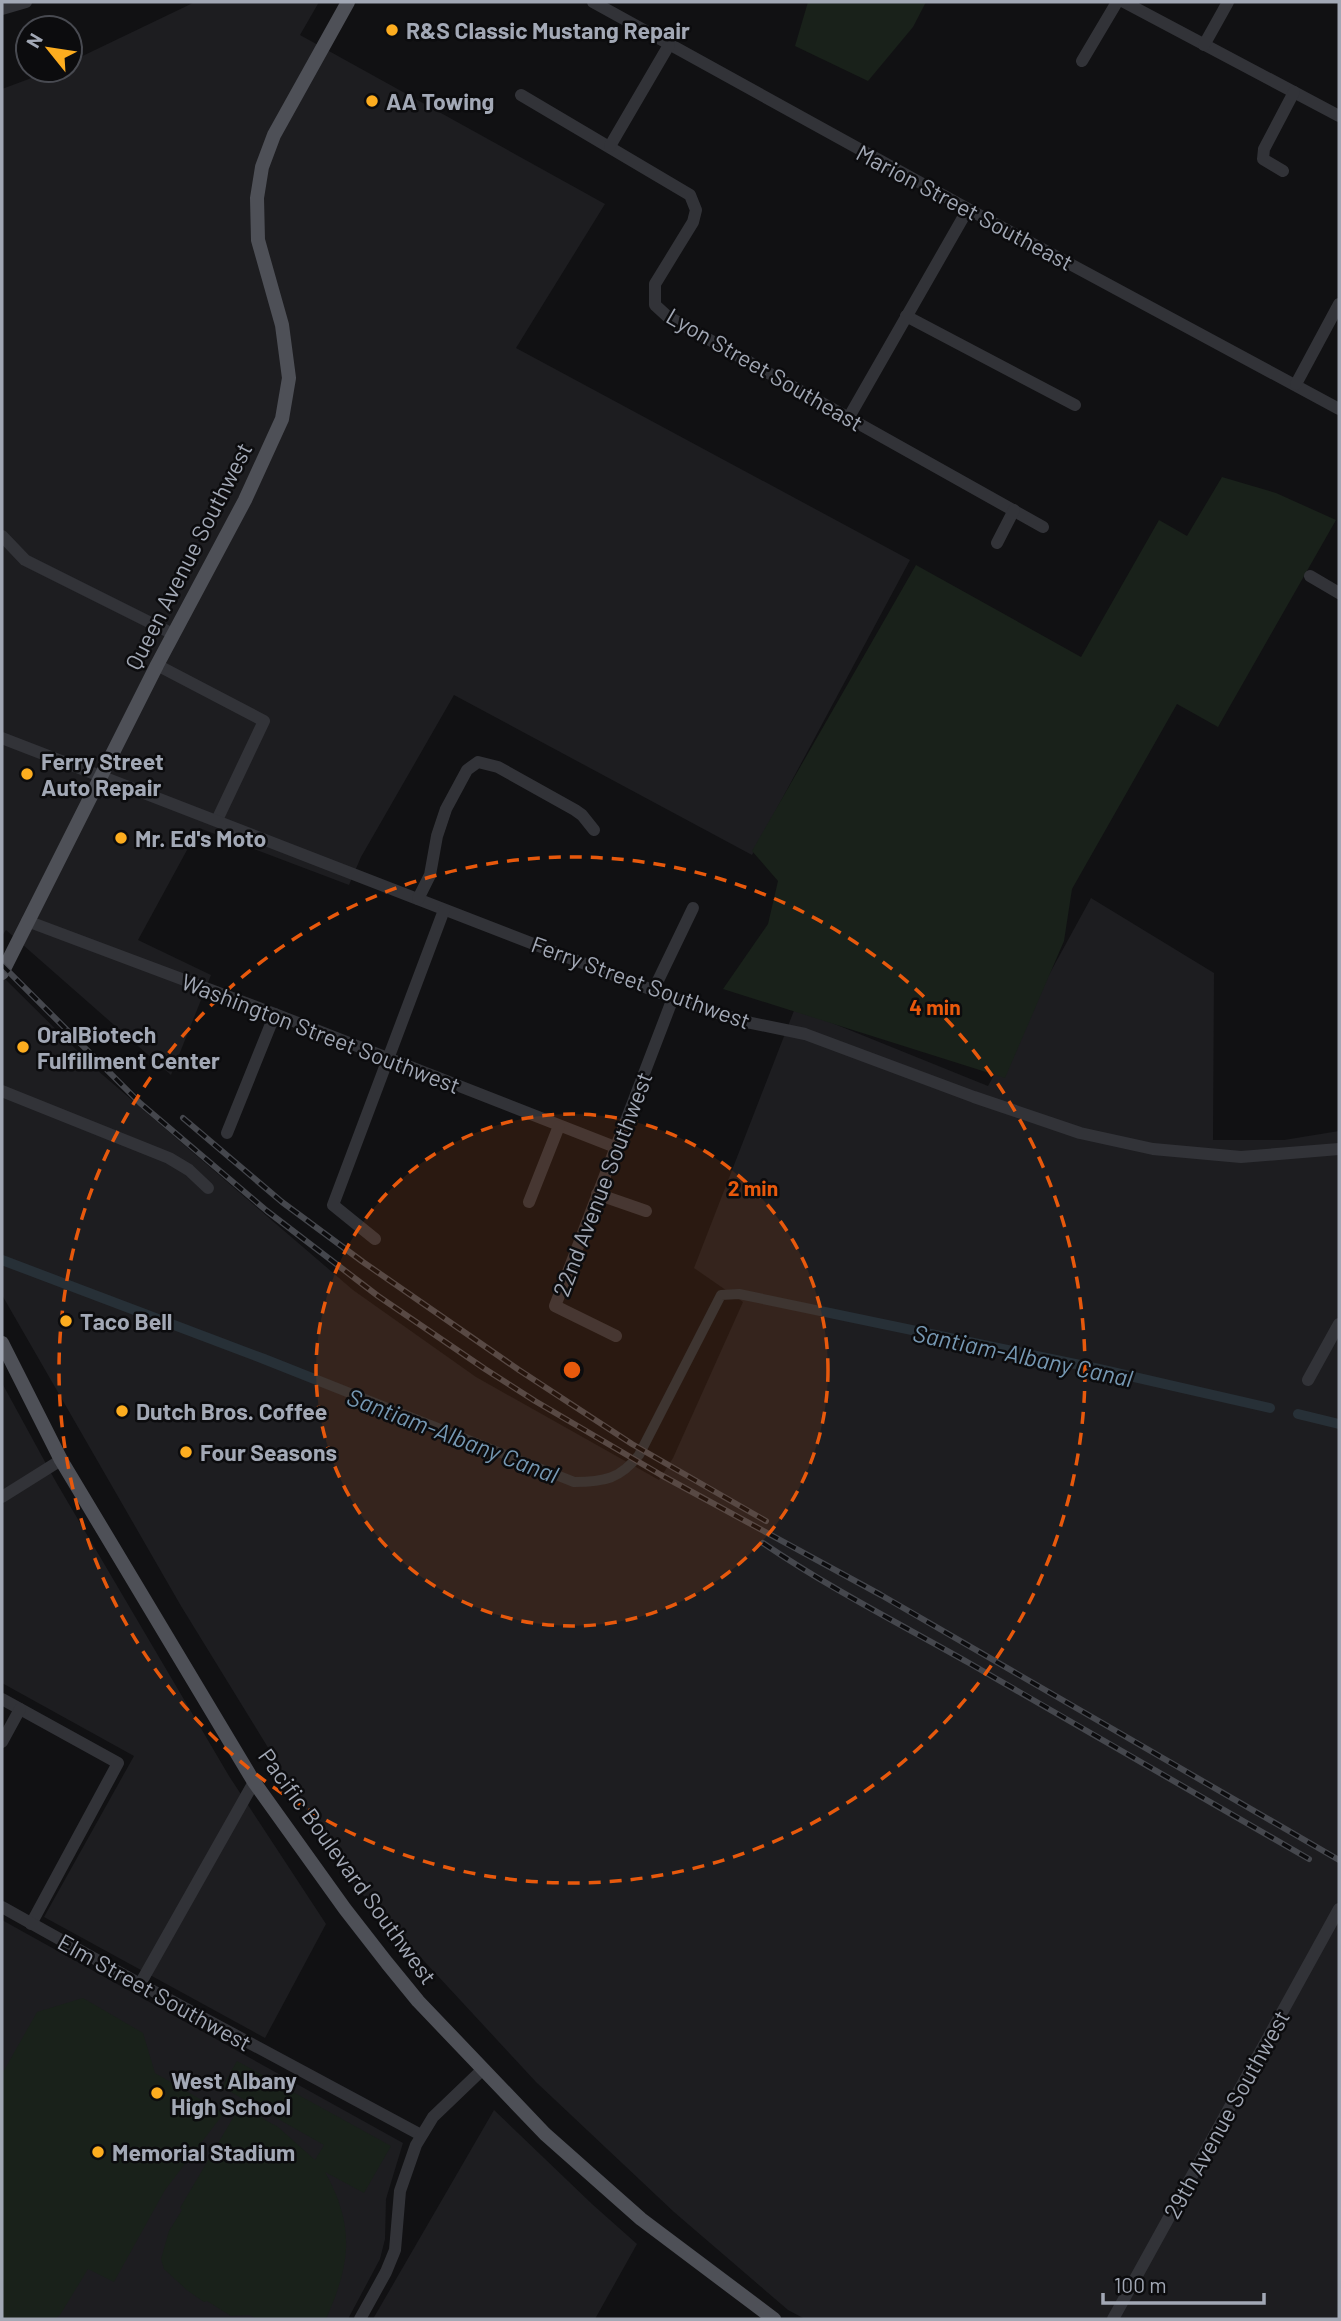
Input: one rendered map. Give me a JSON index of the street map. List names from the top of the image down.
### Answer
{
  "streets": {
    "main road": ["Queen Avenue Southwest", "Pacific Boulevard Southwest"],
    "street": [
      "Marion Street Southeast",
      "Lyon Street Southeast",
      "Ferry Street Southwest",
      "Washington Street Southwest",
      "22nd Avenue Southwest",
      "Elm Street Southwest",
      "29th Avenue Southwest"
    ]
  },
  "crossings": [
    ["Queen Avenue Southwest", "Ferry Street Southwest"],
    ["Queen Avenue Southwest", "Washington Street Southwest"],
    ["Ferry Street Southwest", "22nd Avenue Southwest"],
    ["Washington Street Southwest", "22nd Avenue Southwest"]
  ],
  "water": ["Santiam-Albany Canal"],
  "places": [
    "R&S Classic Mustang Repair",
    "AA Towing",
    "Ferry Street Auto Repair",
    "Mr. Ed's Moto",
    "OralBiotech Fulfillment Center",
    "Taco Bell",
    "Dutch Bros. Coffee",
    "Four Seasons",
    "West Albany High School",
    "Memorial Stadium"
  ],
  "scale_bar": "100 m",
  "north": "top left",
  "rings": ["4 min", "2 min"]
}
